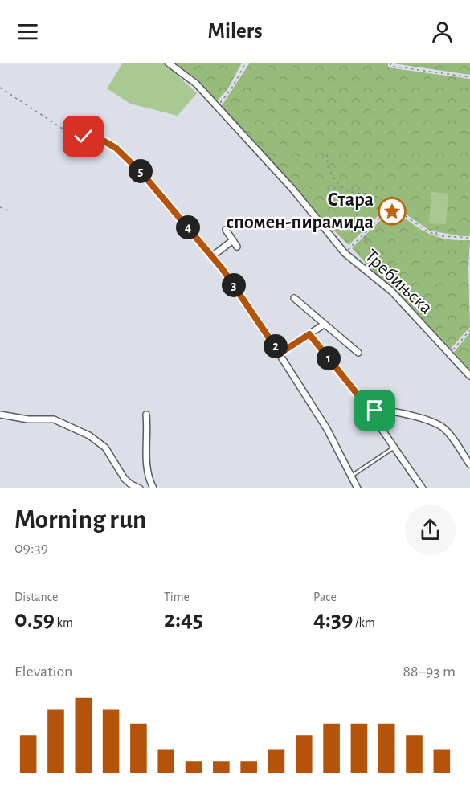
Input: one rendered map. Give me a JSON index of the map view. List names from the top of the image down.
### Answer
{
  "streets": {
    "street": ["Требињска"]
  },
  "places": {
    "place": ["Стара спомен-пирамида"]
  },
  "page": {
    "header": "Milers",
    "pins": [
      "5",
      "4",
      "3",
      "2",
      "1"
    ],
    "heading": ["Morning run", "09:39"],
    "stats": [
      ["Distance", "0.59 km"],
      ["Time", "2:45"],
      ["Pace", "4:39 /km"]
    ],
    "chart": ["Elevation", "88–93 m"]
  }
}
